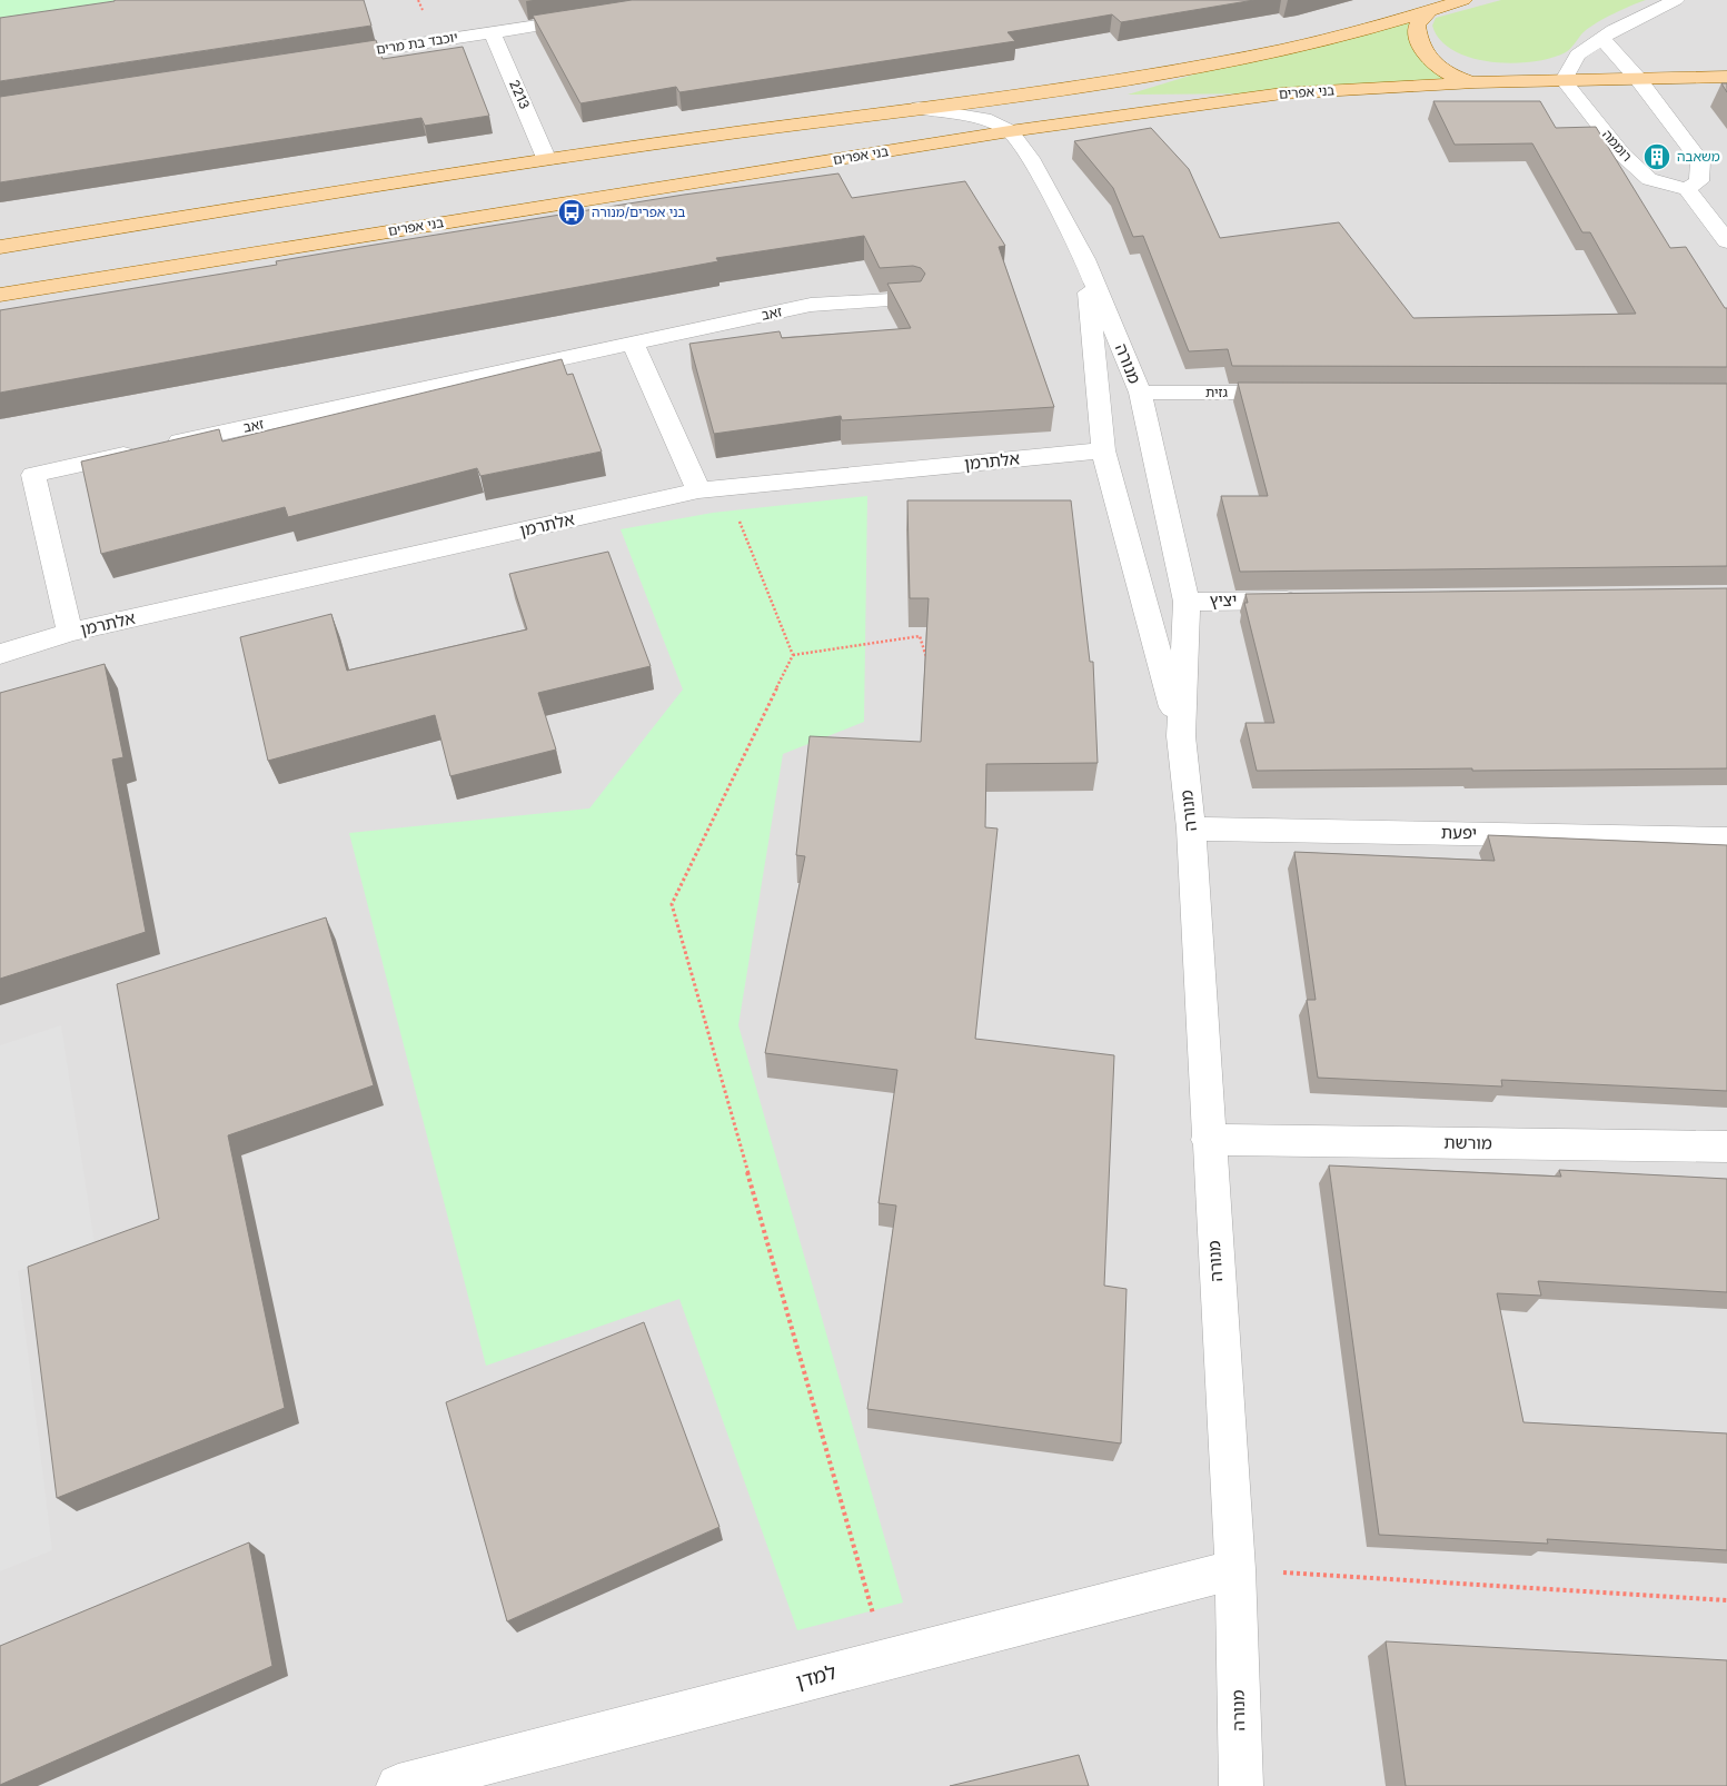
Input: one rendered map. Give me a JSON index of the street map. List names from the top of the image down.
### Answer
{
  "streets": {
    "main road": ["בני אפרים"],
    "street": [
      "יוכבד בת מרים",
      "2213",
      "רוממה",
      "זאב",
      "מנורה",
      "גזית",
      "אלתרמן",
      "יציץ",
      "יפעת",
      "מורשת",
      "למדן"
    ]
  },
  "crossings": [
    ["יוכבד בת מרים", "2213"],
    ["בני אפרים", "רוממה"],
    ["בני אפרים", "מנורה"],
    ["זאב", "אלתרמן"],
    ["מנורה", "גזית"],
    ["מנורה", "אלתרמן"],
    ["מנורה", "יציץ"],
    ["מנורה", "יפעת"],
    ["מנורה", "מורשת"],
    ["מנורה", "למדן"]
  ],
  "places": {
    "building": ["משאבה"],
    "bus stop": ["בני אפרים/מנורה"]
  }
}
